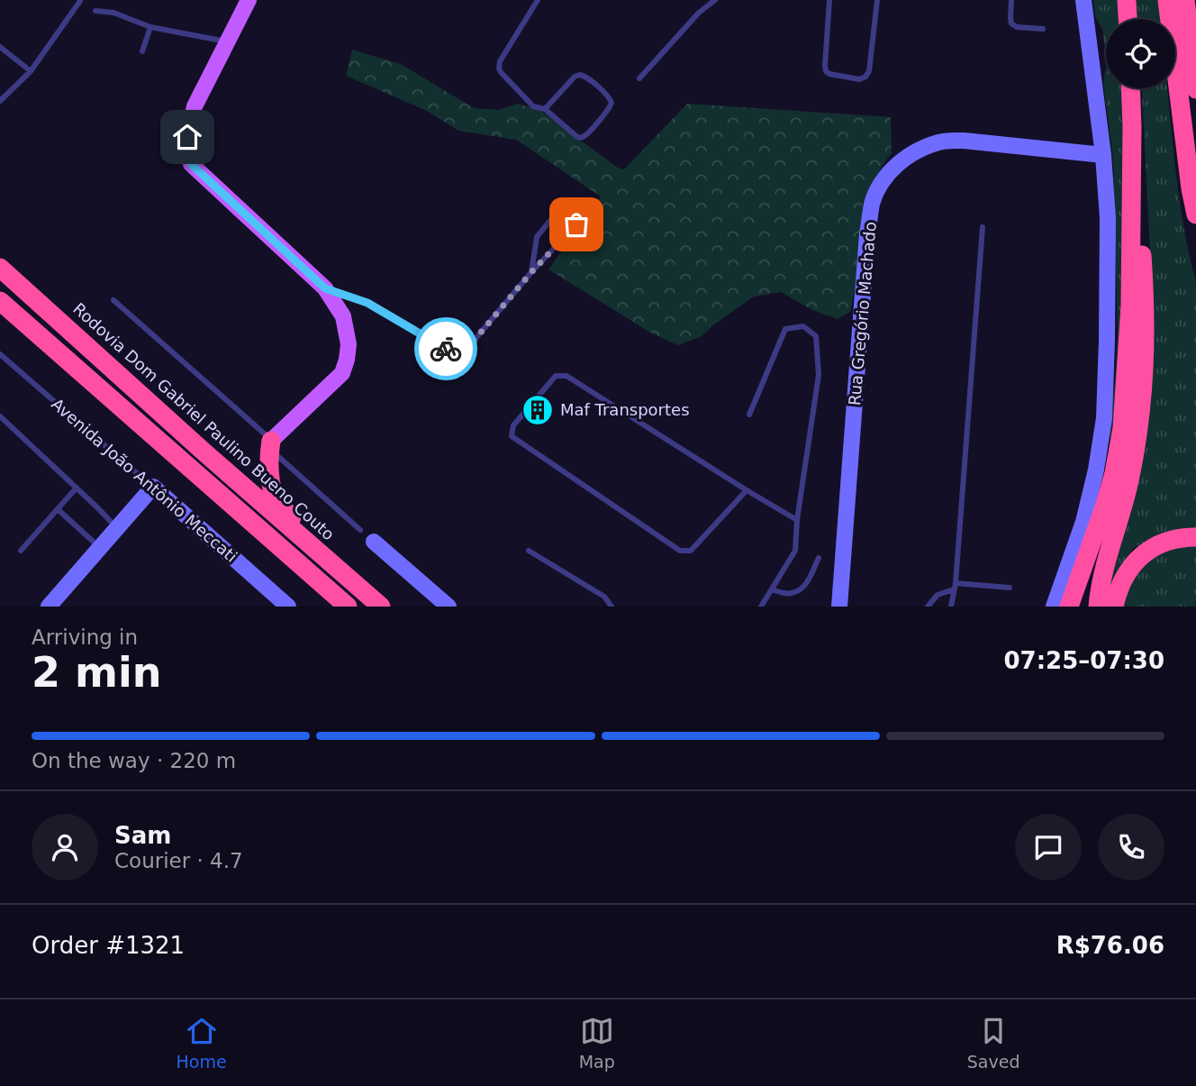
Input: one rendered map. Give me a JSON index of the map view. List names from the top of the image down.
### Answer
{
  "streets": {
    "highway": ["Rodovia Dom Gabriel Paulino Bueno Couto"],
    "main road": ["Rua Gregório Machado", "Avenida João Antônio Meccati"]
  },
  "places": {
    "building": ["Maf Transportes"]
  },
  "page": {
    "heading": ["2 min", "Arriving in", "07:25–07:30"],
    "panel": [
      "Sam",
      "Courier · 4.7",
      "Order #1321",
      "R$76.06"
    ],
    "bar": "On the way · 220 m",
    "tabs": ["Home", "Map", "Saved"]
  }
}
